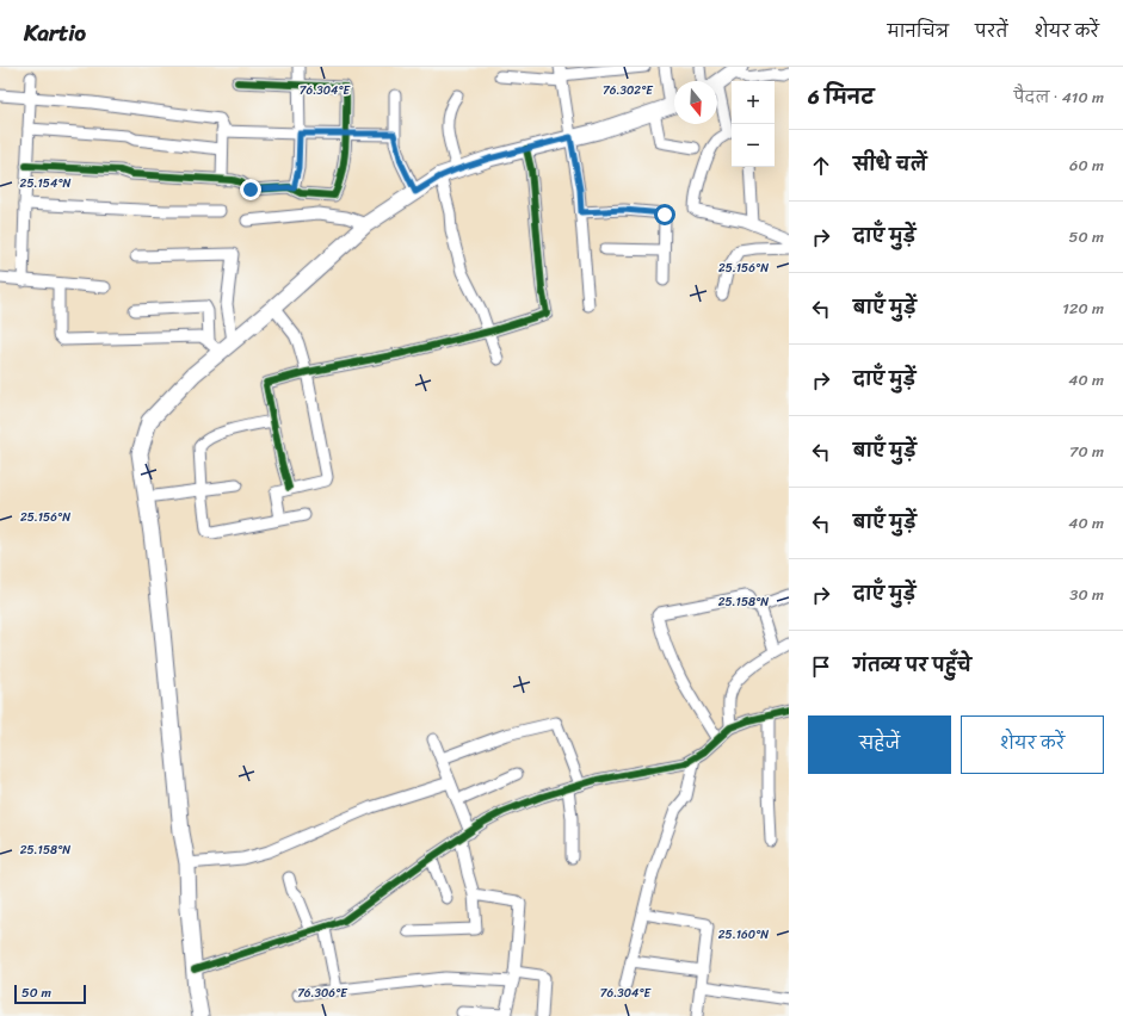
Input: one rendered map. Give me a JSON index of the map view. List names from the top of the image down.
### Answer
{
  "scale_bar": "50 m",
  "north": "bottom",
  "page": {
    "header": "Kartio",
    "nav": ["मानचित्र", "परतें", "शेयर करें"],
    "heading": ["6 मिनट", "पैदल · 410 m"],
    "map_buttons": ["+", "−"],
    "list": [
      ["सीधे चलें", "60 m"],
      ["दाएँ मुड़ें", "50 m"],
      ["बाएँ मुड़ें", "120 m"],
      ["दाएँ मुड़ें", "40 m"],
      ["बाएँ मुड़ें", "70 m"],
      ["बाएँ मुड़ें", "40 m"],
      ["दाएँ मुड़ें", "30 m"],
      "गंतव्य पर पहुँचे"
    ],
    "buttons": ["सहेजें", "शेयर करें"],
    "scale": "50 m"
  },
  "coordinates": [
    "76.304°E",
    "76.302°E",
    "25.154°N",
    "25.156°N",
    "25.158°N",
    "25.160°N",
    "76.306°E"
  ]
}
